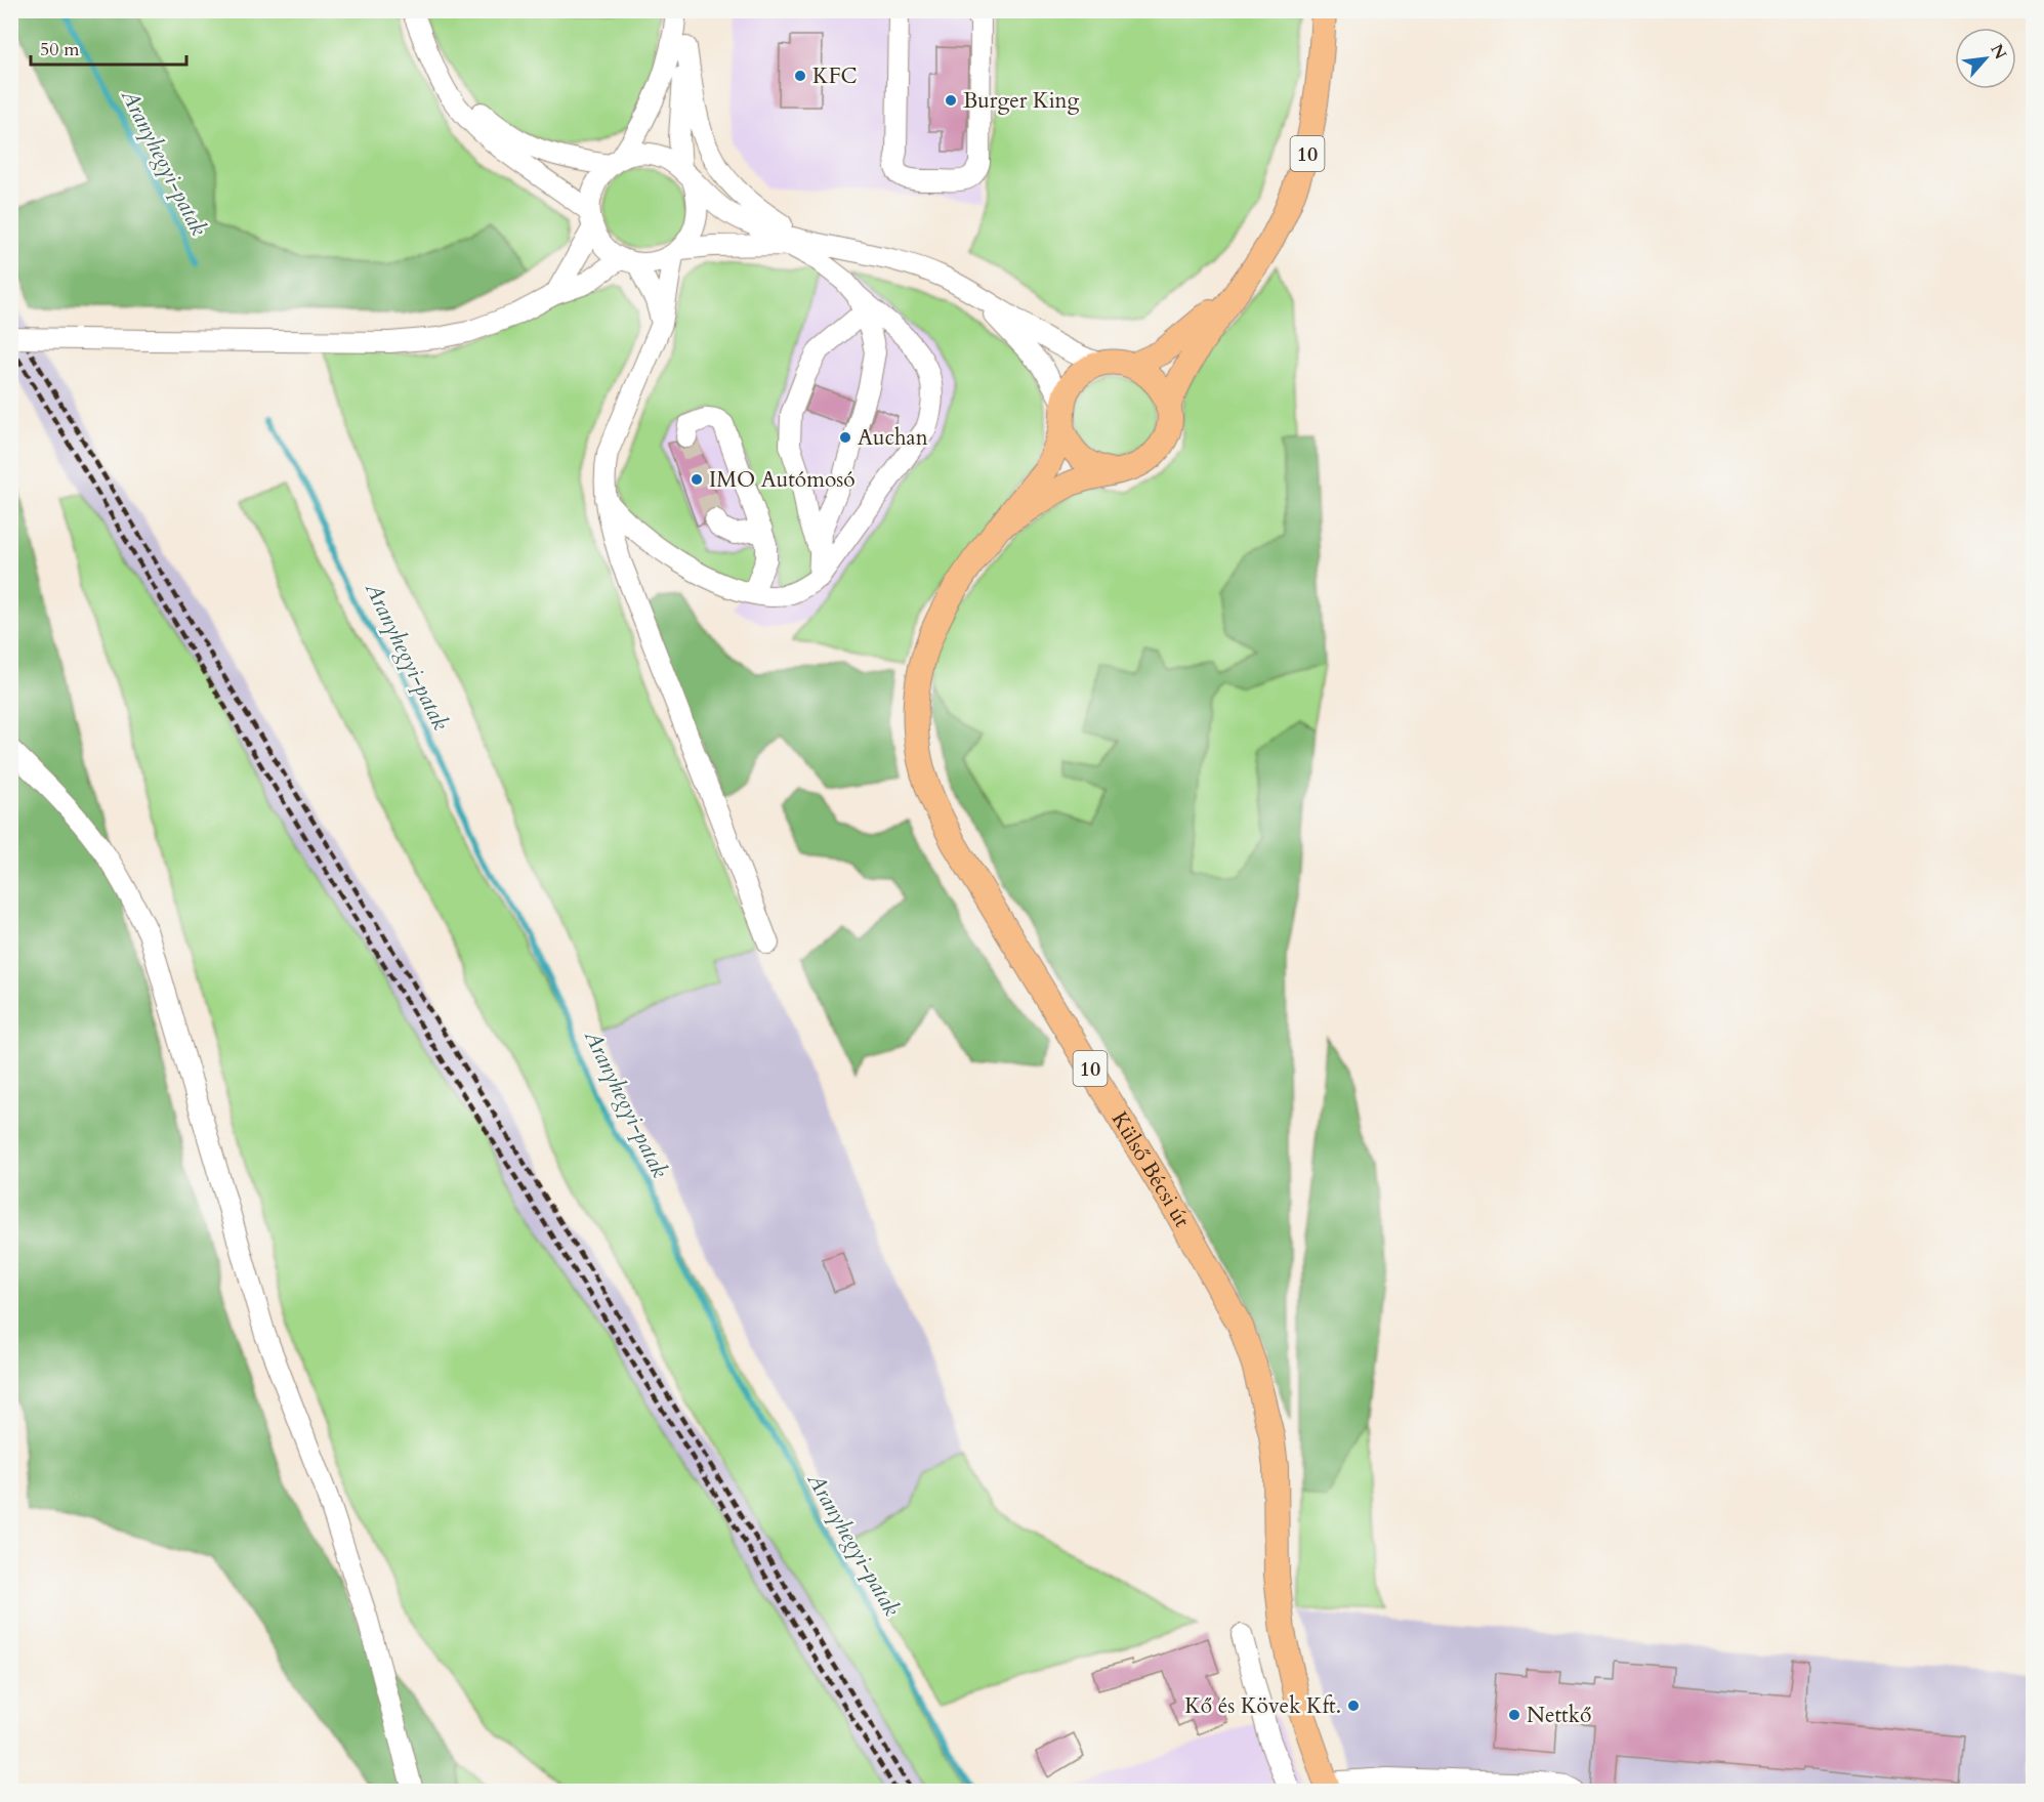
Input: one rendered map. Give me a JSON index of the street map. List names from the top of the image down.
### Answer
{
  "streets": {
    "main road": ["10", "Külső Bécsi út"]
  },
  "crossings": [
    ["10", "Külső Bécsi út"]
  ],
  "water": ["Aranyhegyi-patak"],
  "places": [
    "KFC",
    "Burger King",
    "Auchan",
    "IMO Autómosó",
    "Kő és Kövek Kft.",
    "Nettkő"
  ],
  "scale_bar": "50 m",
  "north": "top right"
}
